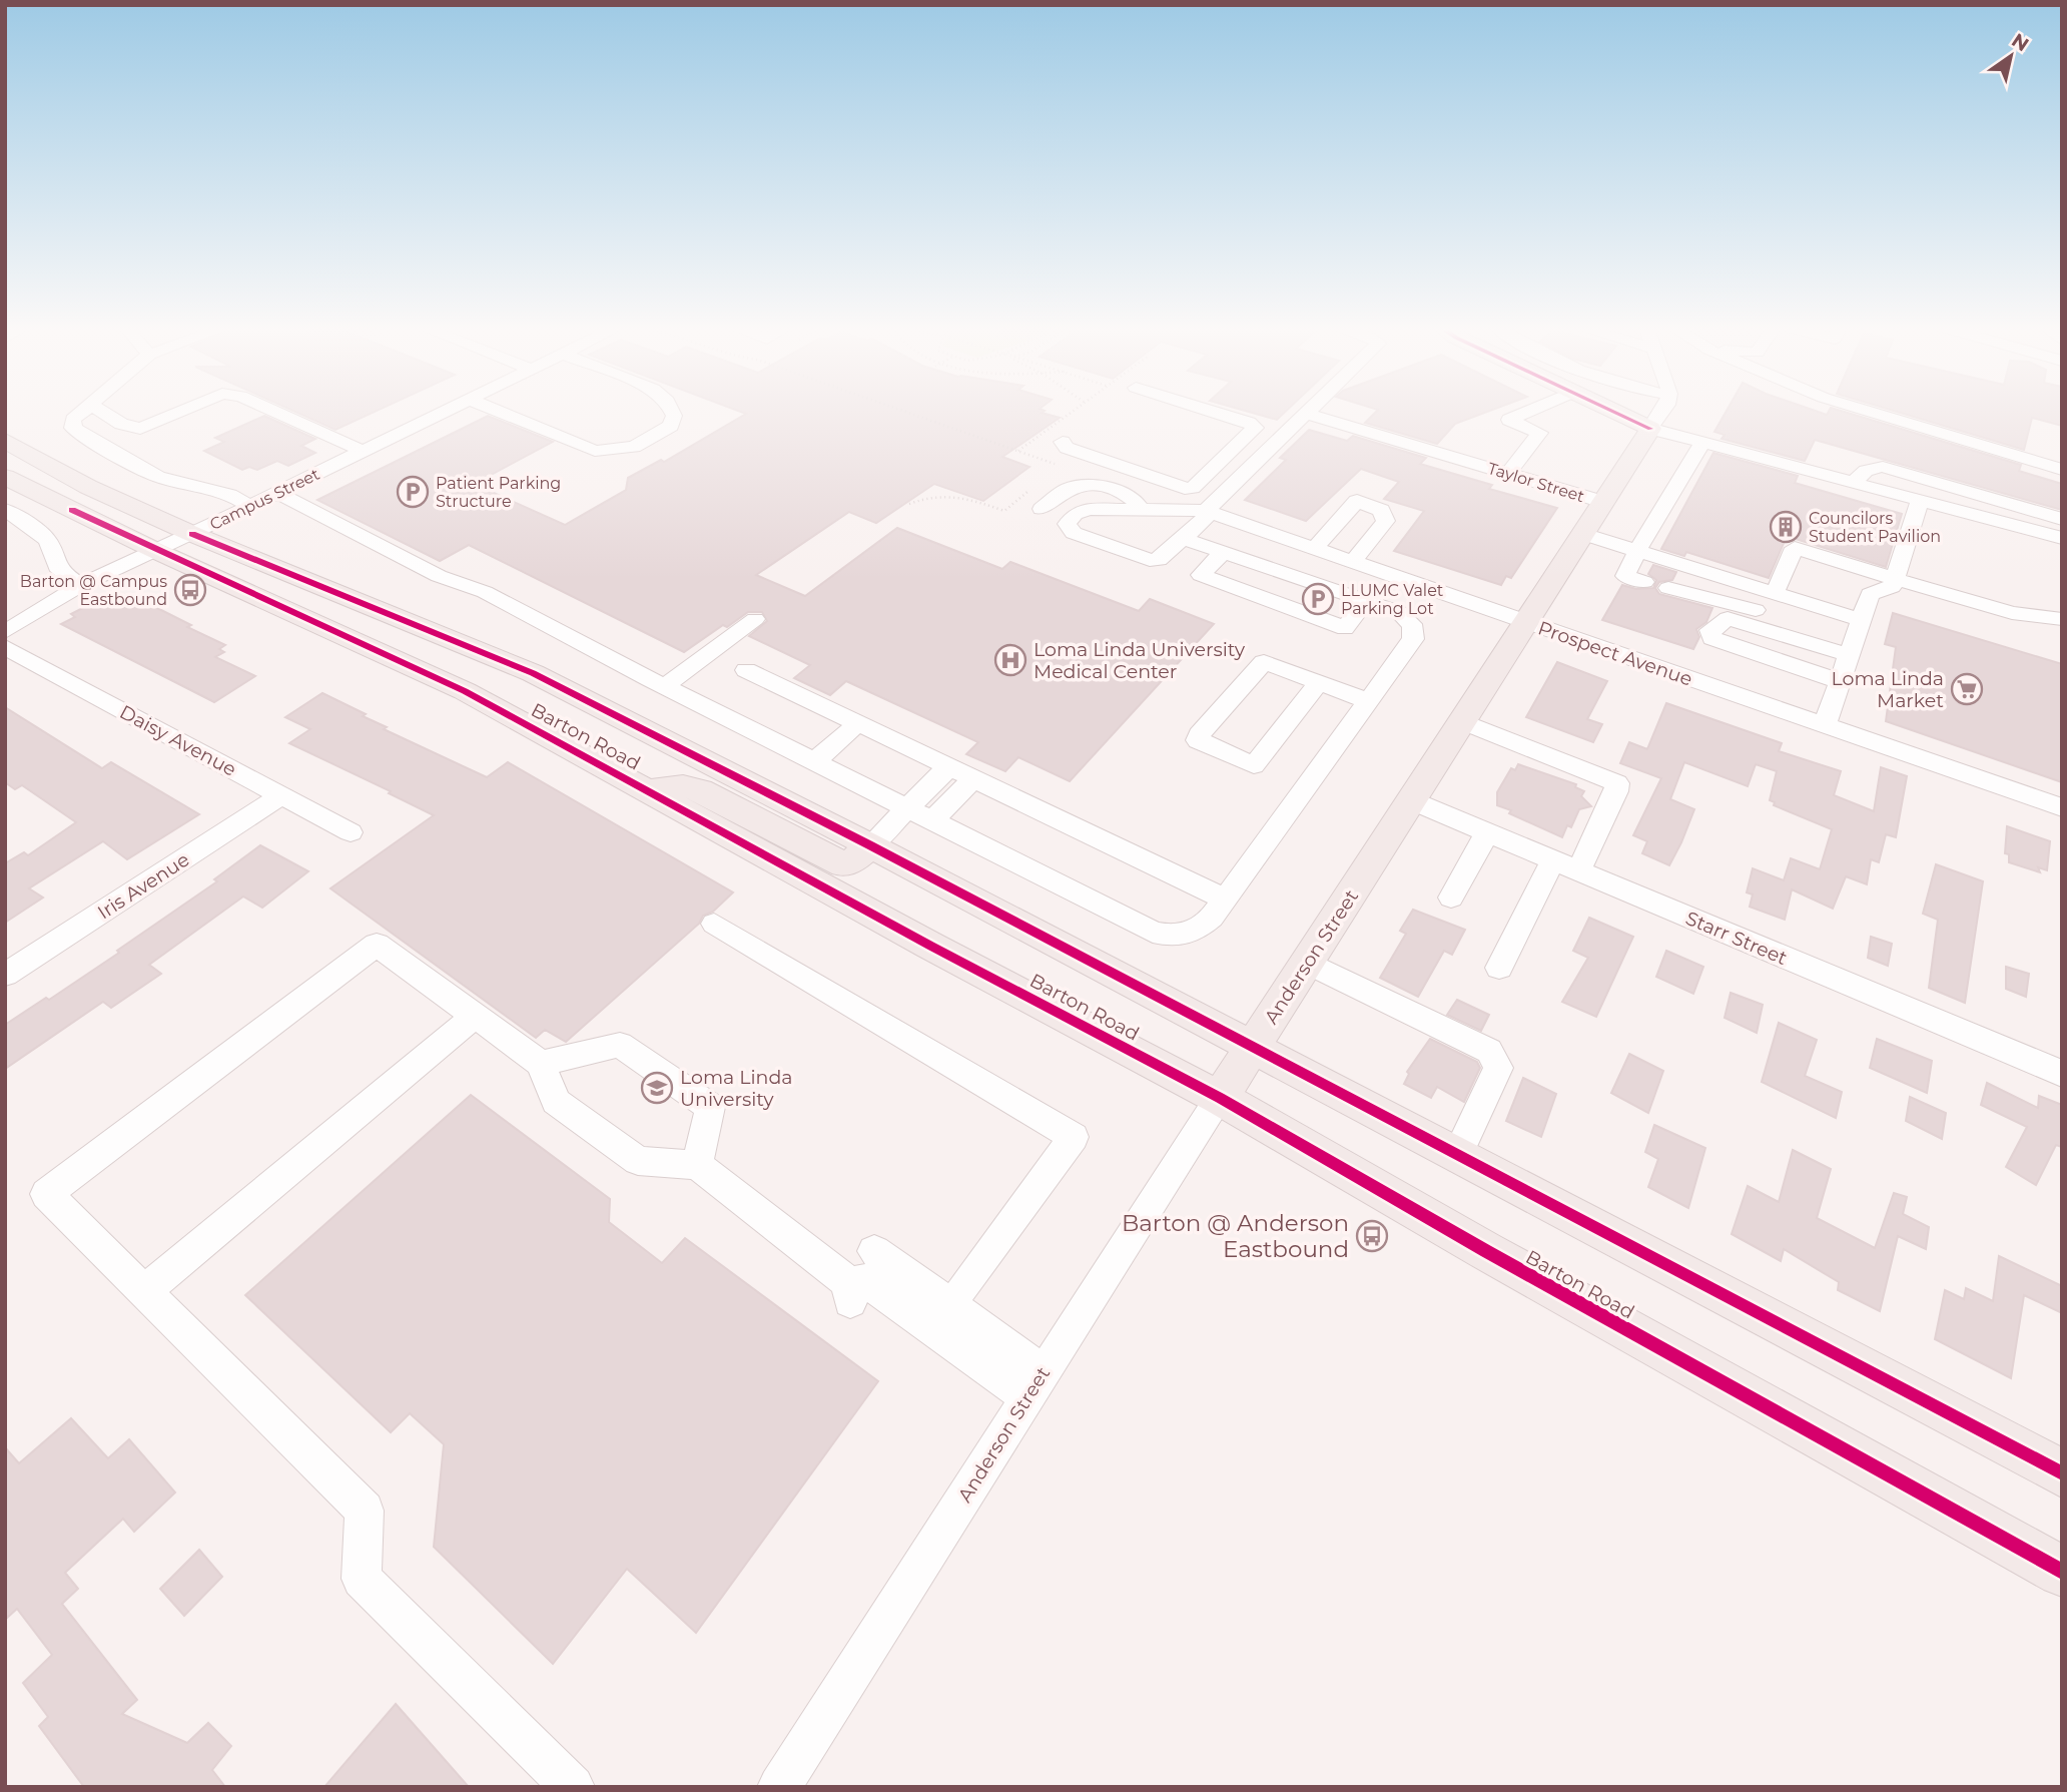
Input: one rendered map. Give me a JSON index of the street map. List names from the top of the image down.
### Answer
{
  "streets": {
    "main road": ["Barton Road", "Anderson Street"],
    "street": [
      "Taylor Street",
      "Campus Street",
      "Prospect Avenue",
      "Daisy Avenue",
      "Iris Avenue",
      "Starr Street"
    ]
  },
  "crossings": [
    ["Taylor Street", "Anderson Street"],
    ["Campus Street", "Barton Road"],
    ["Prospect Avenue", "Anderson Street"],
    ["Barton Road", "Anderson Street"],
    ["Daisy Avenue", "Iris Avenue"],
    ["Starr Street", "Anderson Street"]
  ],
  "places": {
    "parking": ["Patient Parking Structure", "LLUMC Valet Parking Lot"],
    "building": ["Councilors Student Pavilion"],
    "bus stop": ["Barton @ Campus Eastbound", "Barton @ Anderson Eastbound"],
    "hospital": ["Loma Linda University Medical Center"],
    "supermarket": ["Loma Linda Market"],
    "school or university": ["Loma Linda University"]
  },
  "north": "top right"
}
